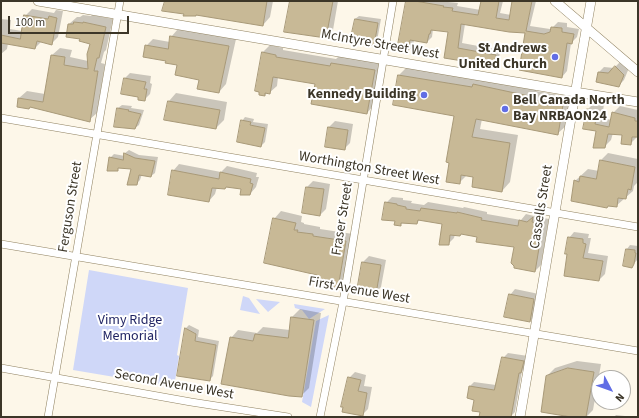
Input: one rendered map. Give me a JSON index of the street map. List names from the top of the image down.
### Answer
{
  "streets": {
    "main road": ["McIntyre Street West", "Cassells Street"],
    "street": [
      "Worthington Street West",
      "Ferguson Street",
      "Fraser Street",
      "First Avenue West",
      "Second Avenue West"
    ]
  },
  "crossings": [
    ["McIntyre Street West", "Ferguson Street"],
    ["McIntyre Street West", "Cassells Street"],
    ["McIntyre Street West", "Fraser Street"],
    ["Worthington Street West", "Ferguson Street"],
    ["Worthington Street West", "Cassells Street"],
    ["Worthington Street West", "Fraser Street"],
    ["Ferguson Street", "First Avenue West"],
    ["Ferguson Street", "Second Avenue West"],
    ["Cassells Street", "First Avenue West"],
    ["Fraser Street", "First Avenue West"]
  ],
  "parks": ["Vimy Ridge Memorial"],
  "places": ["St Andrews United Church", "Kennedy Building", "Bell Canada North Bay NRBAON24"],
  "scale_bar": "100 m",
  "north": "bottom right"
}
